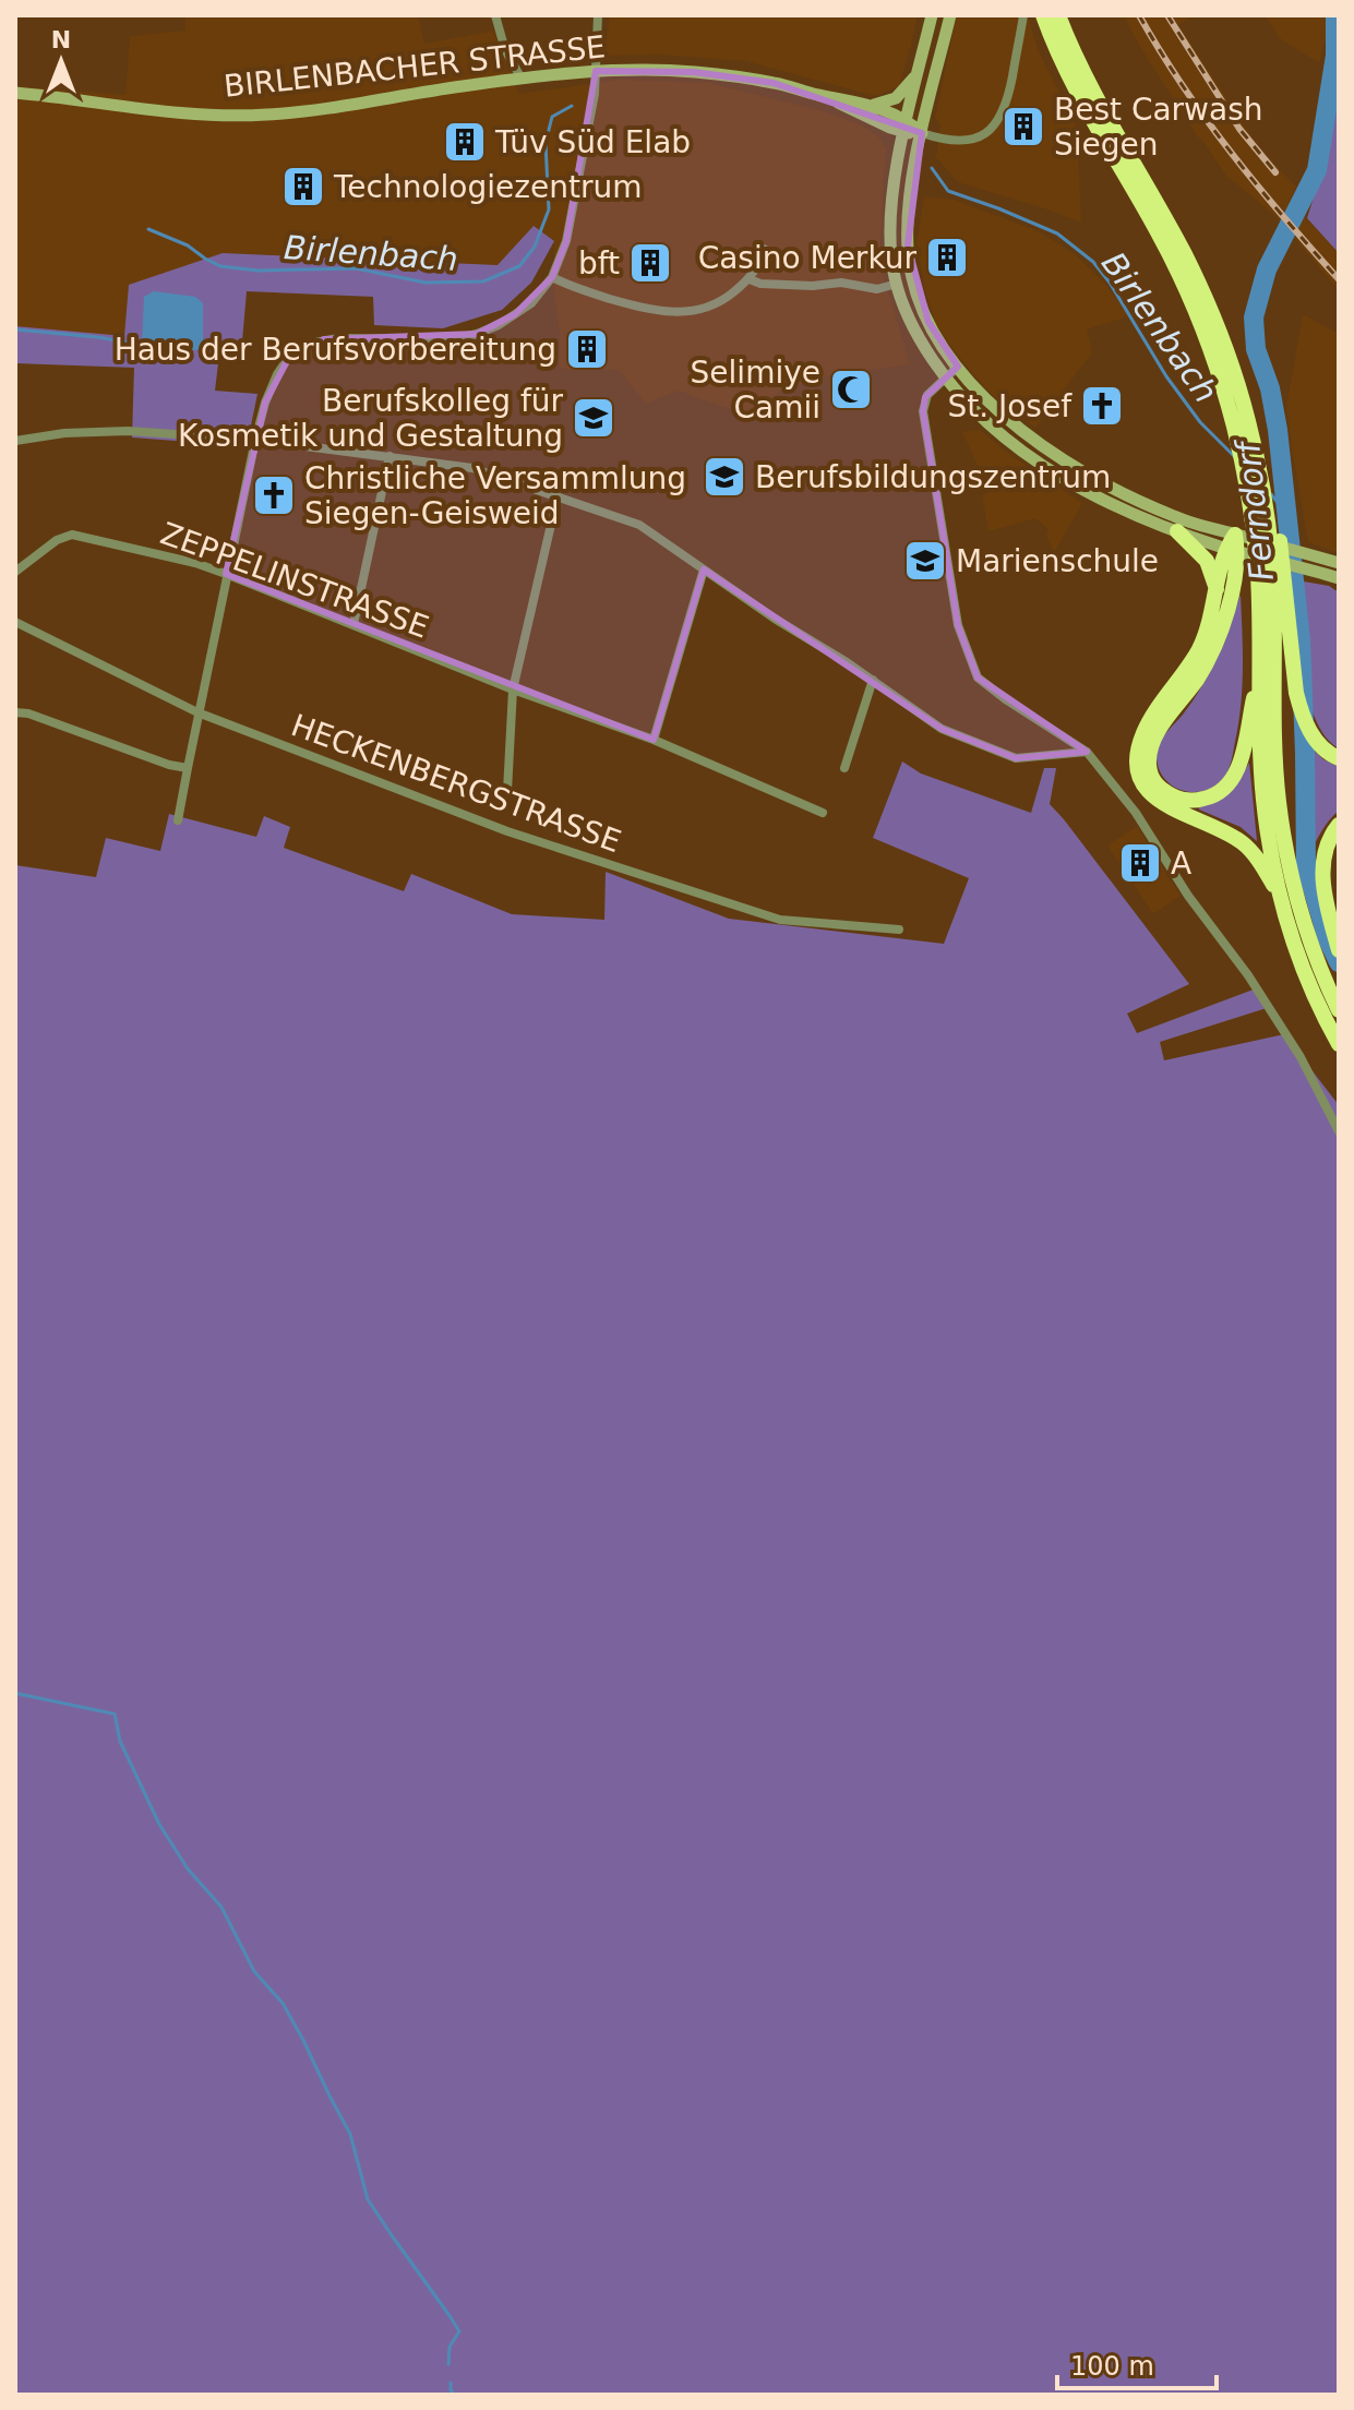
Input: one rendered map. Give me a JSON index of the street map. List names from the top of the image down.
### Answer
{
  "streets": {
    "main road": ["BIRLENBACHER STRASSE"],
    "street": ["ZEPPELINSTRASSE", "HECKENBERGSTRASSE"]
  },
  "water": ["Birlenbach", "Ferndorf"],
  "places": {
    "building": [
      "Best Carwash Siegen",
      "Tüv Süd Elab",
      "Technologiezentrum",
      "Casino Merkur",
      "bft",
      "Haus der Berufsvorbereitung",
      "A"
    ],
    "mosque": ["Selimiye Camii"],
    "church": ["St. Josef", "Christliche Versammlung Siegen-Geisweid"],
    "school or university": ["Berufskolleg für Kosmetik und Gestaltung", "Berufsbildungszentrum", "Marienschule"]
  },
  "scale_bar": "100 m",
  "north": "top"
}
